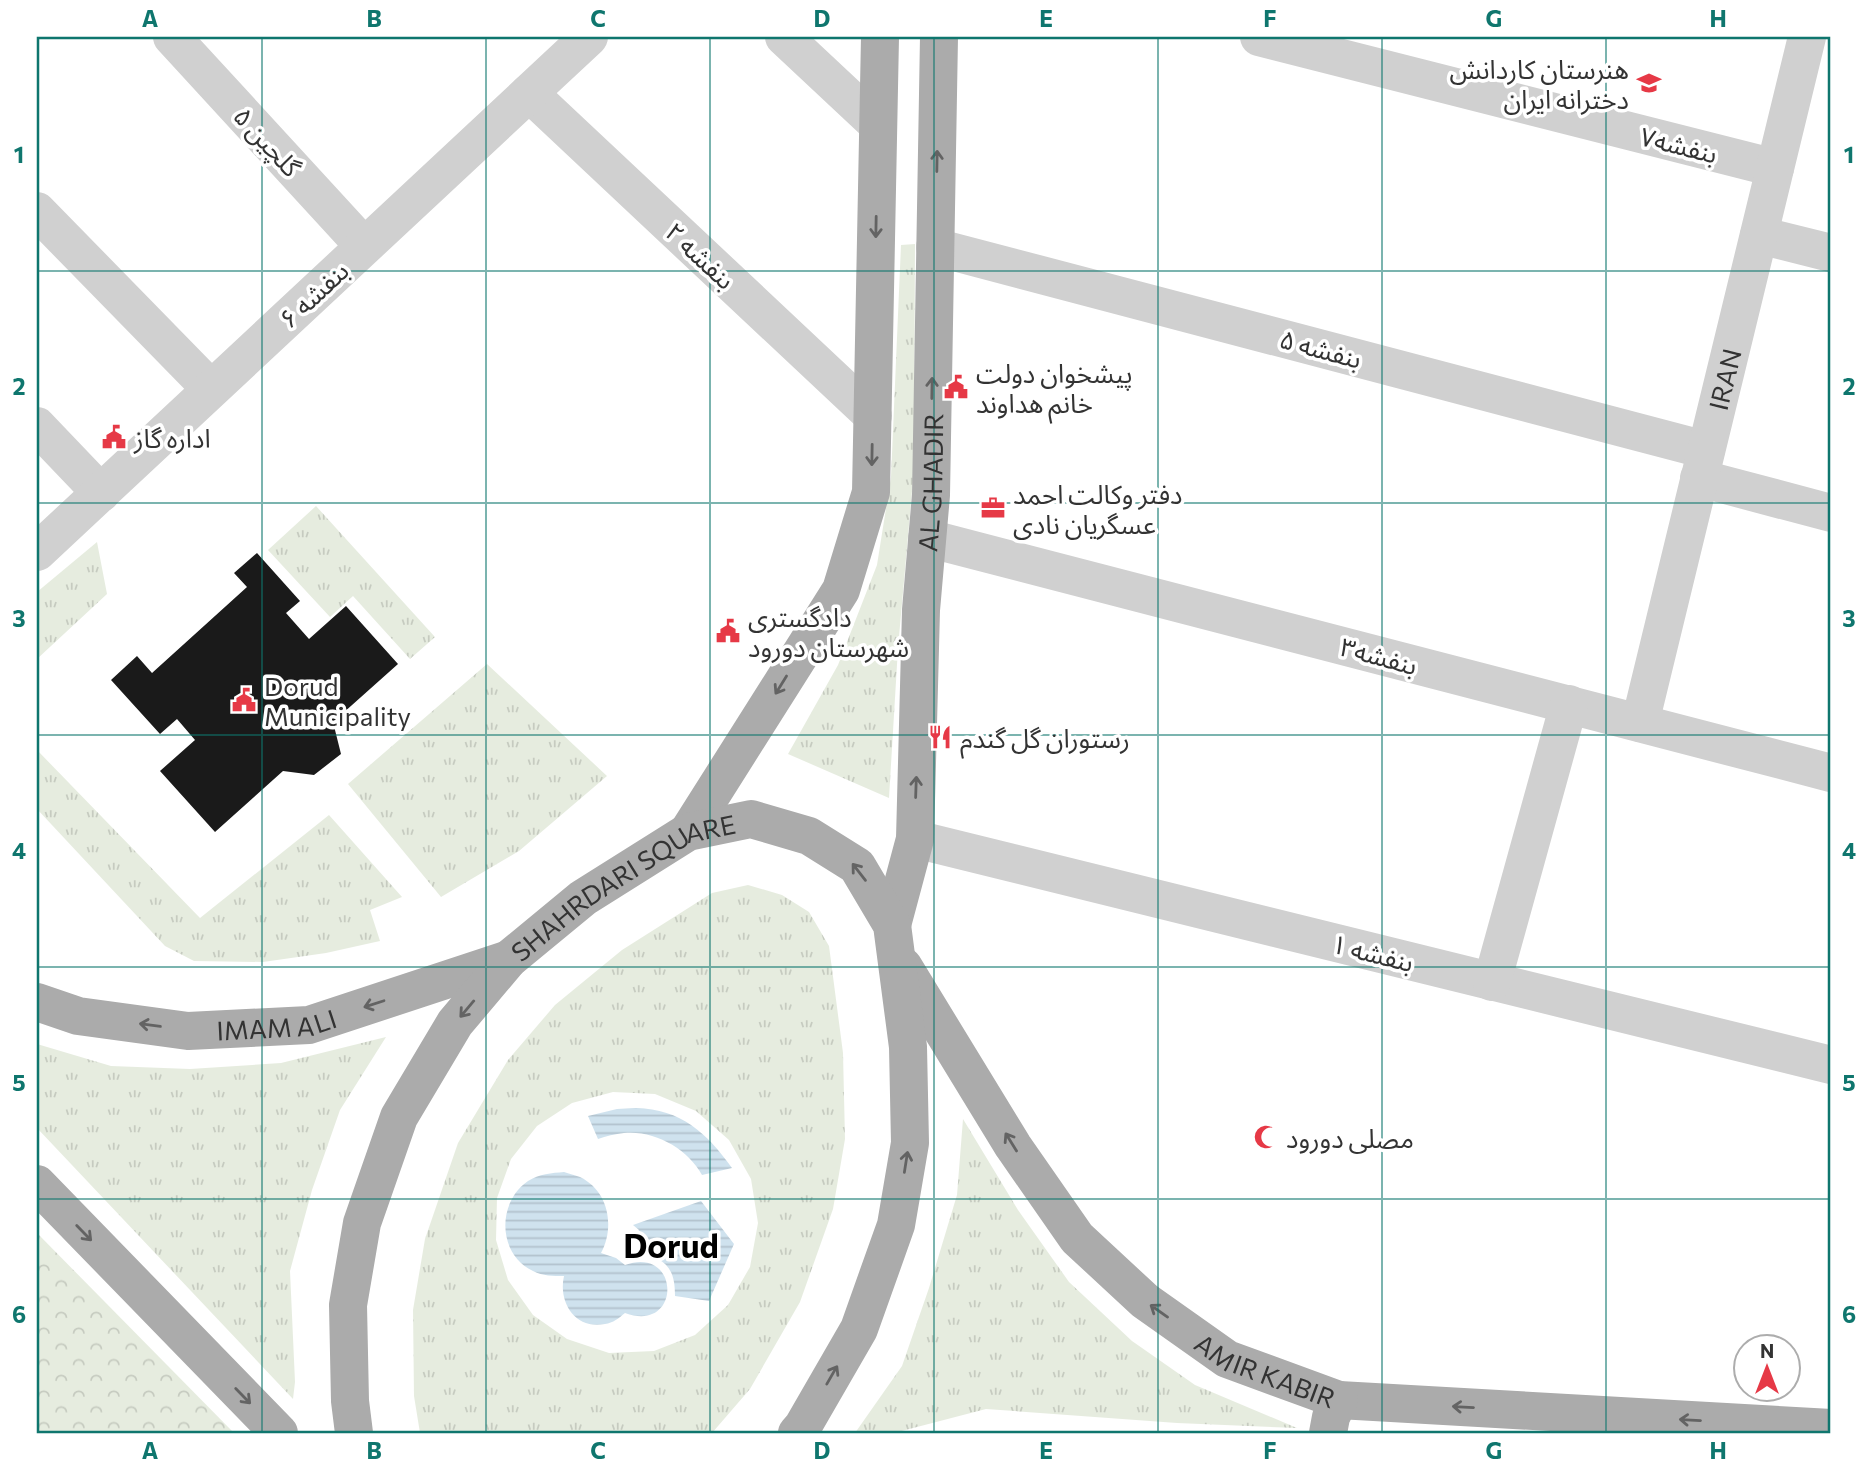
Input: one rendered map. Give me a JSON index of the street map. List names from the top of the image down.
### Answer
{
  "streets": {
    "main road": [
      "AL GHADIR",
      "SHAHRDARI SQUARE",
      "IMAM ALI",
      "AMIR KABIR"
    ],
    "street": [
      "گلچین ۵",
      "بنفشه۷",
      "بنفشه ۲",
      "بنفشه ۶",
      "بنفشه ۵",
      "IRAN",
      "بنفشه۳",
      "بنفشه ۱"
    ]
  },
  "crossings": [
    ["گلچین ۵", "بنفشه ۶"],
    ["بنفشه۷", "IRAN"],
    ["بنفشه ۲", "بنفشه ۶"],
    ["بنفشه ۵", "IRAN"],
    ["بنفشه ۵", "AL GHADIR"],
    ["IRAN", "بنفشه۳"],
    ["AL GHADIR", "بنفشه۳"],
    ["AL GHADIR", "SHAHRDARI SQUARE"],
    ["AL GHADIR", "بنفشه ۱"],
    ["AL GHADIR", "AMIR KABIR"],
    ["SHAHRDARI SQUARE", "IMAM ALI"],
    ["SHAHRDARI SQUARE", "AMIR KABIR"]
  ],
  "one_way": ["IMAM ALI", "AMIR KABIR"],
  "districts": ["Dorud"],
  "places": {
    "school or university": ["هنرستان کاردانش دخترانه ایران"],
    "public building": [
      "پیشخوان دولت خانم هداوند",
      "اداره گاز",
      "دادگستری شهرستان دورود",
      "Dorud Municipality"
    ],
    "office": ["دفتر وکالت احمد عسگریان نادی"],
    "restaurant": ["رستوران گل گندم"],
    "mosque": ["مصلی دورود"]
  },
  "north": "top",
  "grid": {
    "columns": [
      "A",
      "B",
      "C",
      "D",
      "E",
      "F",
      "G",
      "H"
    ],
    "rows": [
      "1",
      "2",
      "3",
      "4",
      "5",
      "6"
    ]
  }
}
